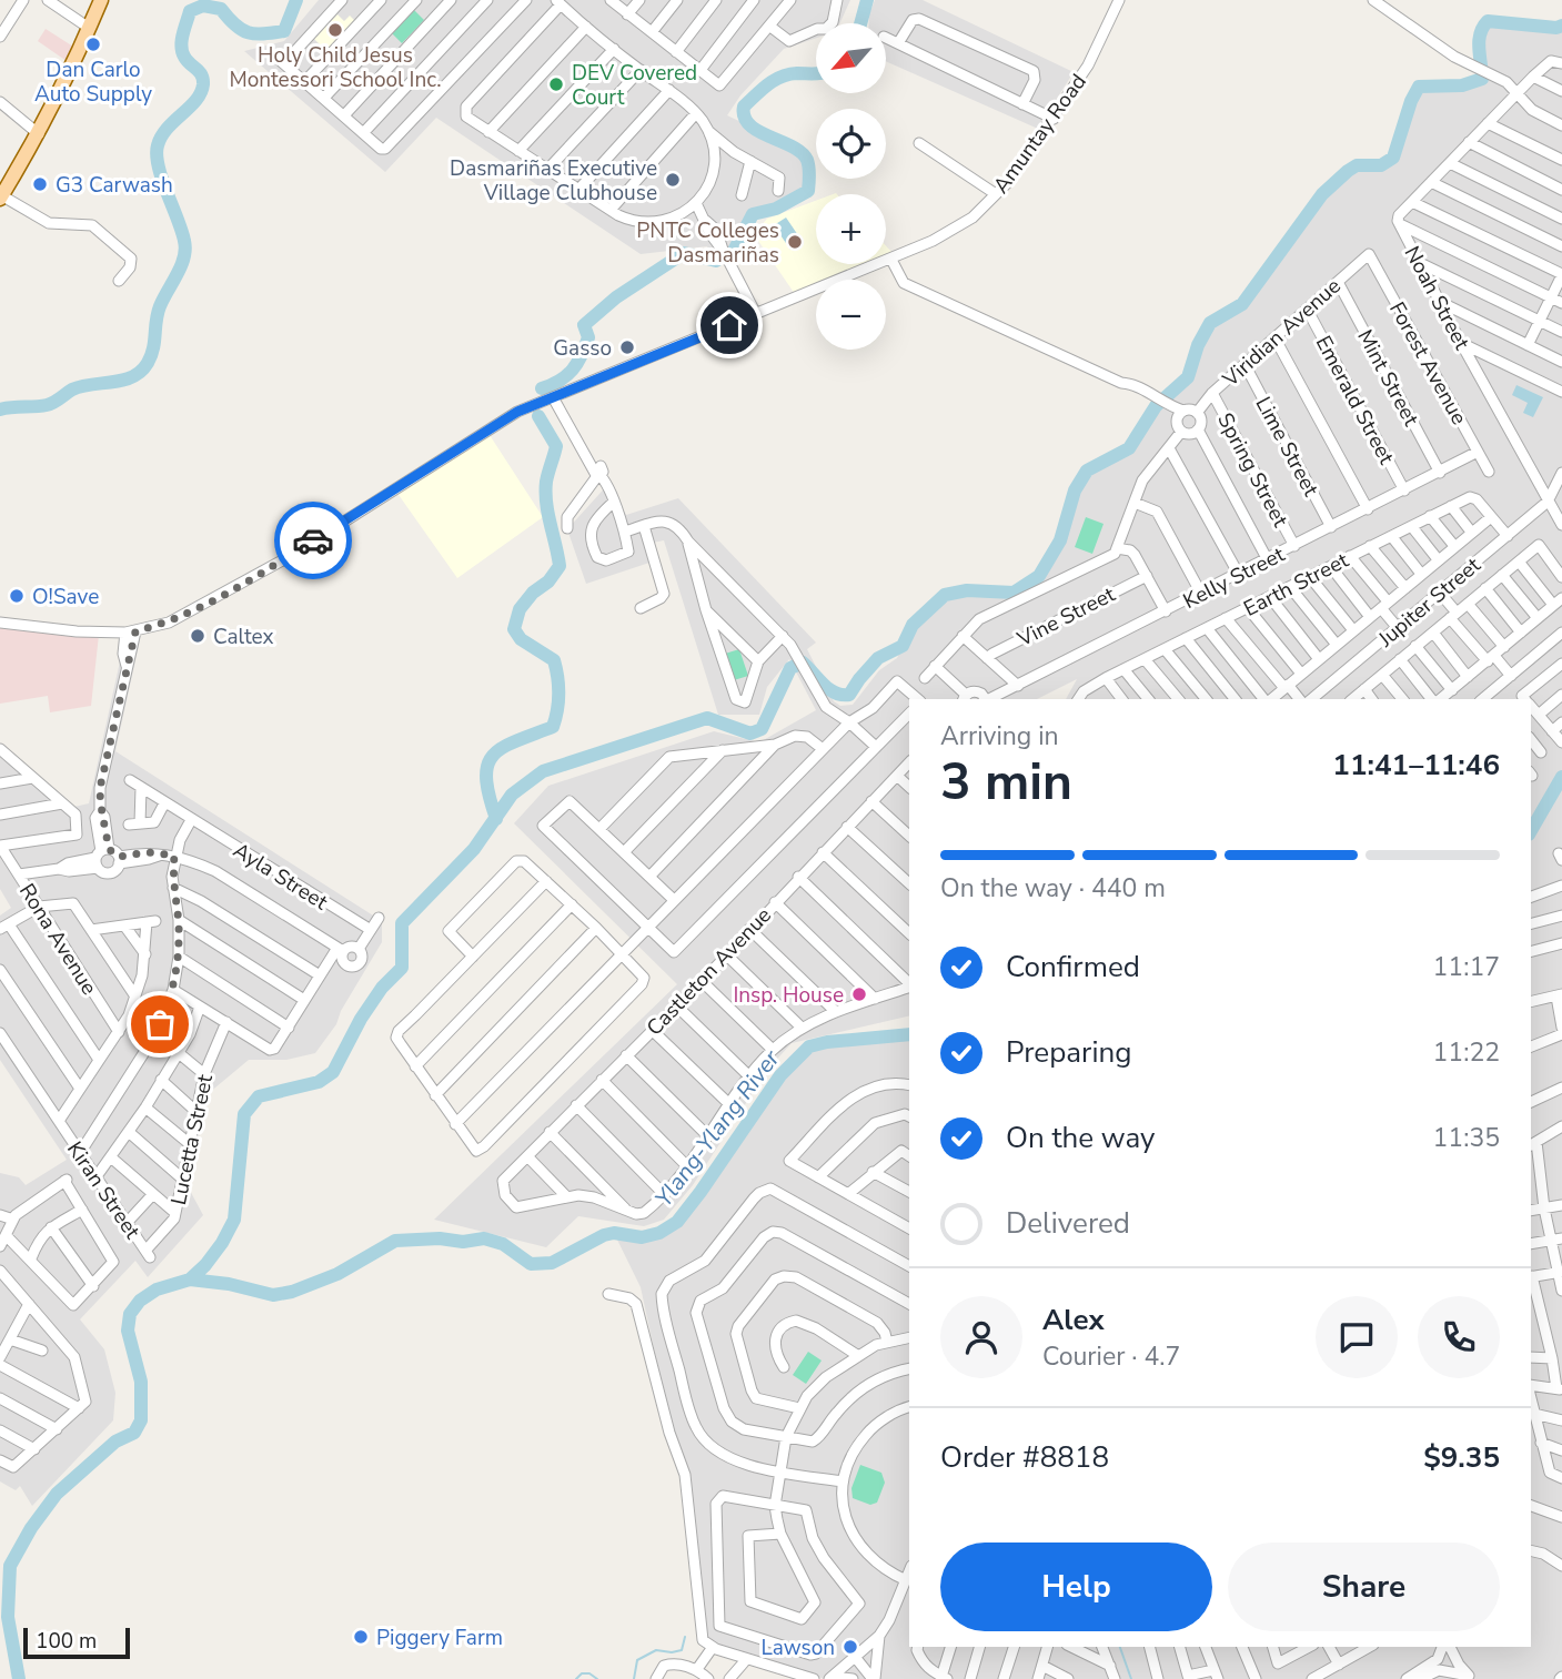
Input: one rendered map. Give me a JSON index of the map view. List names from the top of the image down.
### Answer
{
  "streets": {
    "street": [
      "Amuntay Road",
      "Noah Street",
      "Viridian Avenue",
      "Forest Avenue",
      "Mint Street",
      "Emerald Street",
      "Lime Street",
      "Spring Street",
      "Kelly Street",
      "Earth Street",
      "Jupiter Street",
      "Vine Street",
      "Ayla Street",
      "Rona Avenue",
      "Castleton Avenue",
      "Lucetta Street",
      "Kiran Street"
    ]
  },
  "crossings": [
    ["Noah Street", "Jupiter Street"],
    ["Viridian Avenue", "Forest Avenue"],
    ["Viridian Avenue", "Mint Street"],
    ["Viridian Avenue", "Emerald Street"],
    ["Viridian Avenue", "Lime Street"],
    ["Viridian Avenue", "Spring Street"],
    ["Forest Avenue", "Kelly Street"],
    ["Mint Street", "Kelly Street"],
    ["Emerald Street", "Kelly Street"],
    ["Lime Street", "Kelly Street"],
    ["Spring Street", "Kelly Street"],
    ["Earth Street", "Jupiter Street"],
    ["Lucetta Street", "Kiran Street"]
  ],
  "water": ["Ylang-Ylang River"],
  "places": [
    "Holy Child Jesus Montessori School Inc.",
    "Dan Carlo Auto Supply",
    "DEV Covered Court",
    "Dasmariñas Executive Village Clubhouse",
    "G3 Carwash",
    "PNTC Colleges Dasmariñas",
    "Gasso",
    "O!Save",
    "Caltex",
    "Insp. House",
    "Piggery Farm",
    "Lawson"
  ],
  "scale_bar": "100 m",
  "north": "bottom left",
  "page": {
    "map_buttons": ["+", "−"],
    "heading": ["3 min", "Arriving in", "11:41–11:46"],
    "panel": [
      "Alex",
      "Courier · 4.7",
      "Order #8818",
      "$9.35"
    ],
    "bar": "On the way · 440 m",
    "list": [
      ["Confirmed", "11:17"],
      ["Preparing", "11:22"],
      ["On the way", "11:35"],
      "Delivered"
    ],
    "buttons": ["Help", "Share"],
    "scale": "100 m"
  }
}
